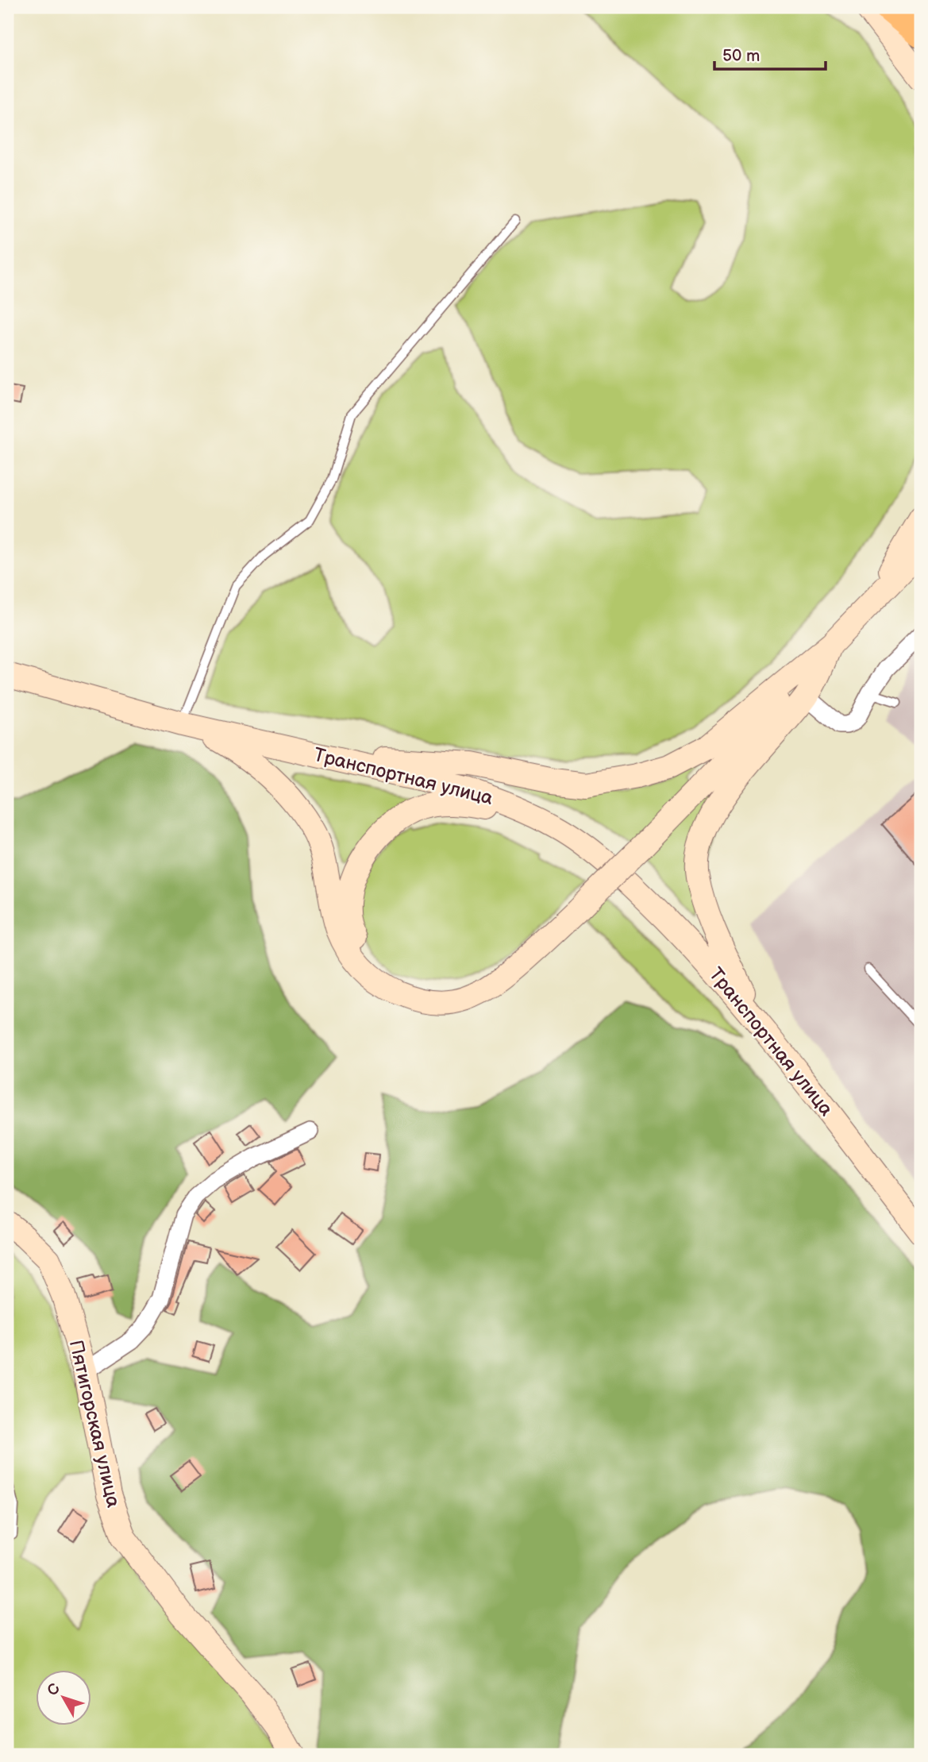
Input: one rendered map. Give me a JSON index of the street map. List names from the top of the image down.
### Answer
{
  "streets": {
    "main road": ["Транспортная улица", "Пятигорская улица"]
  },
  "scale_bar": "50 m",
  "north": "top left"
}
